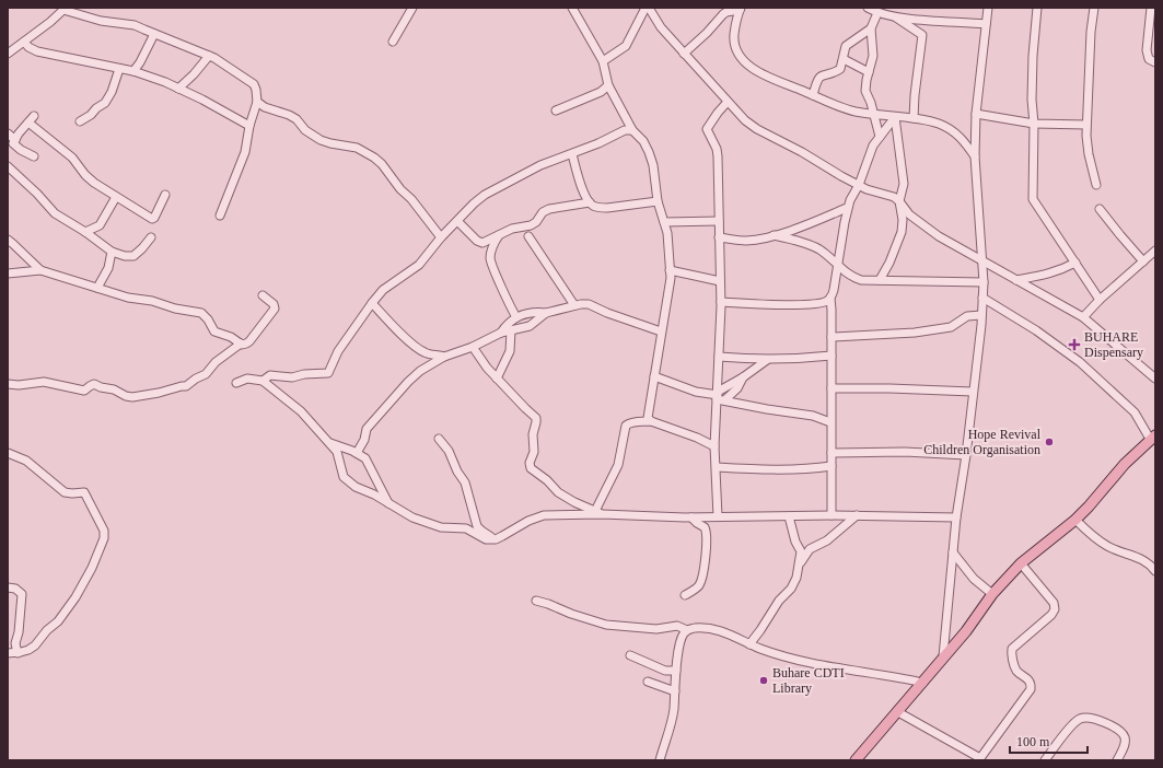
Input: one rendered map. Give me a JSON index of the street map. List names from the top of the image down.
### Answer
{
  "places": {
    "health": ["BUHARE Dispensary"],
    "other": ["Hope Revival Children Organisation", "Buhare CDTI Library"]
  },
  "scale_bar": "100 m"
}
